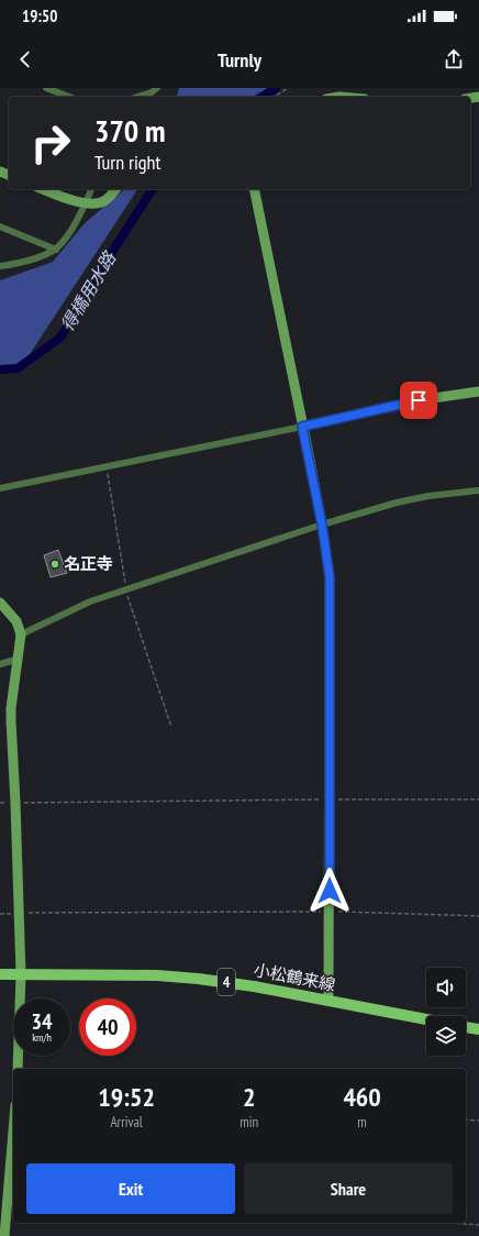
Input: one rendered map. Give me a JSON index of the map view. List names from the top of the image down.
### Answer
{
  "streets": {
    "main road": ["小松鶴来線", "4"]
  },
  "water": ["得橋用水路"],
  "places": ["名正寺"],
  "page": {
    "status": "19:50",
    "header": "Turnly",
    "turn": ["370 m", "Turn right"],
    "speed": "34 km/h",
    "limit": "40",
    "eta": [
      "19:52",
      "Arrival",
      "2",
      "min",
      "460",
      "m"
    ],
    "buttons": ["Exit", "Share"]
  }
}
